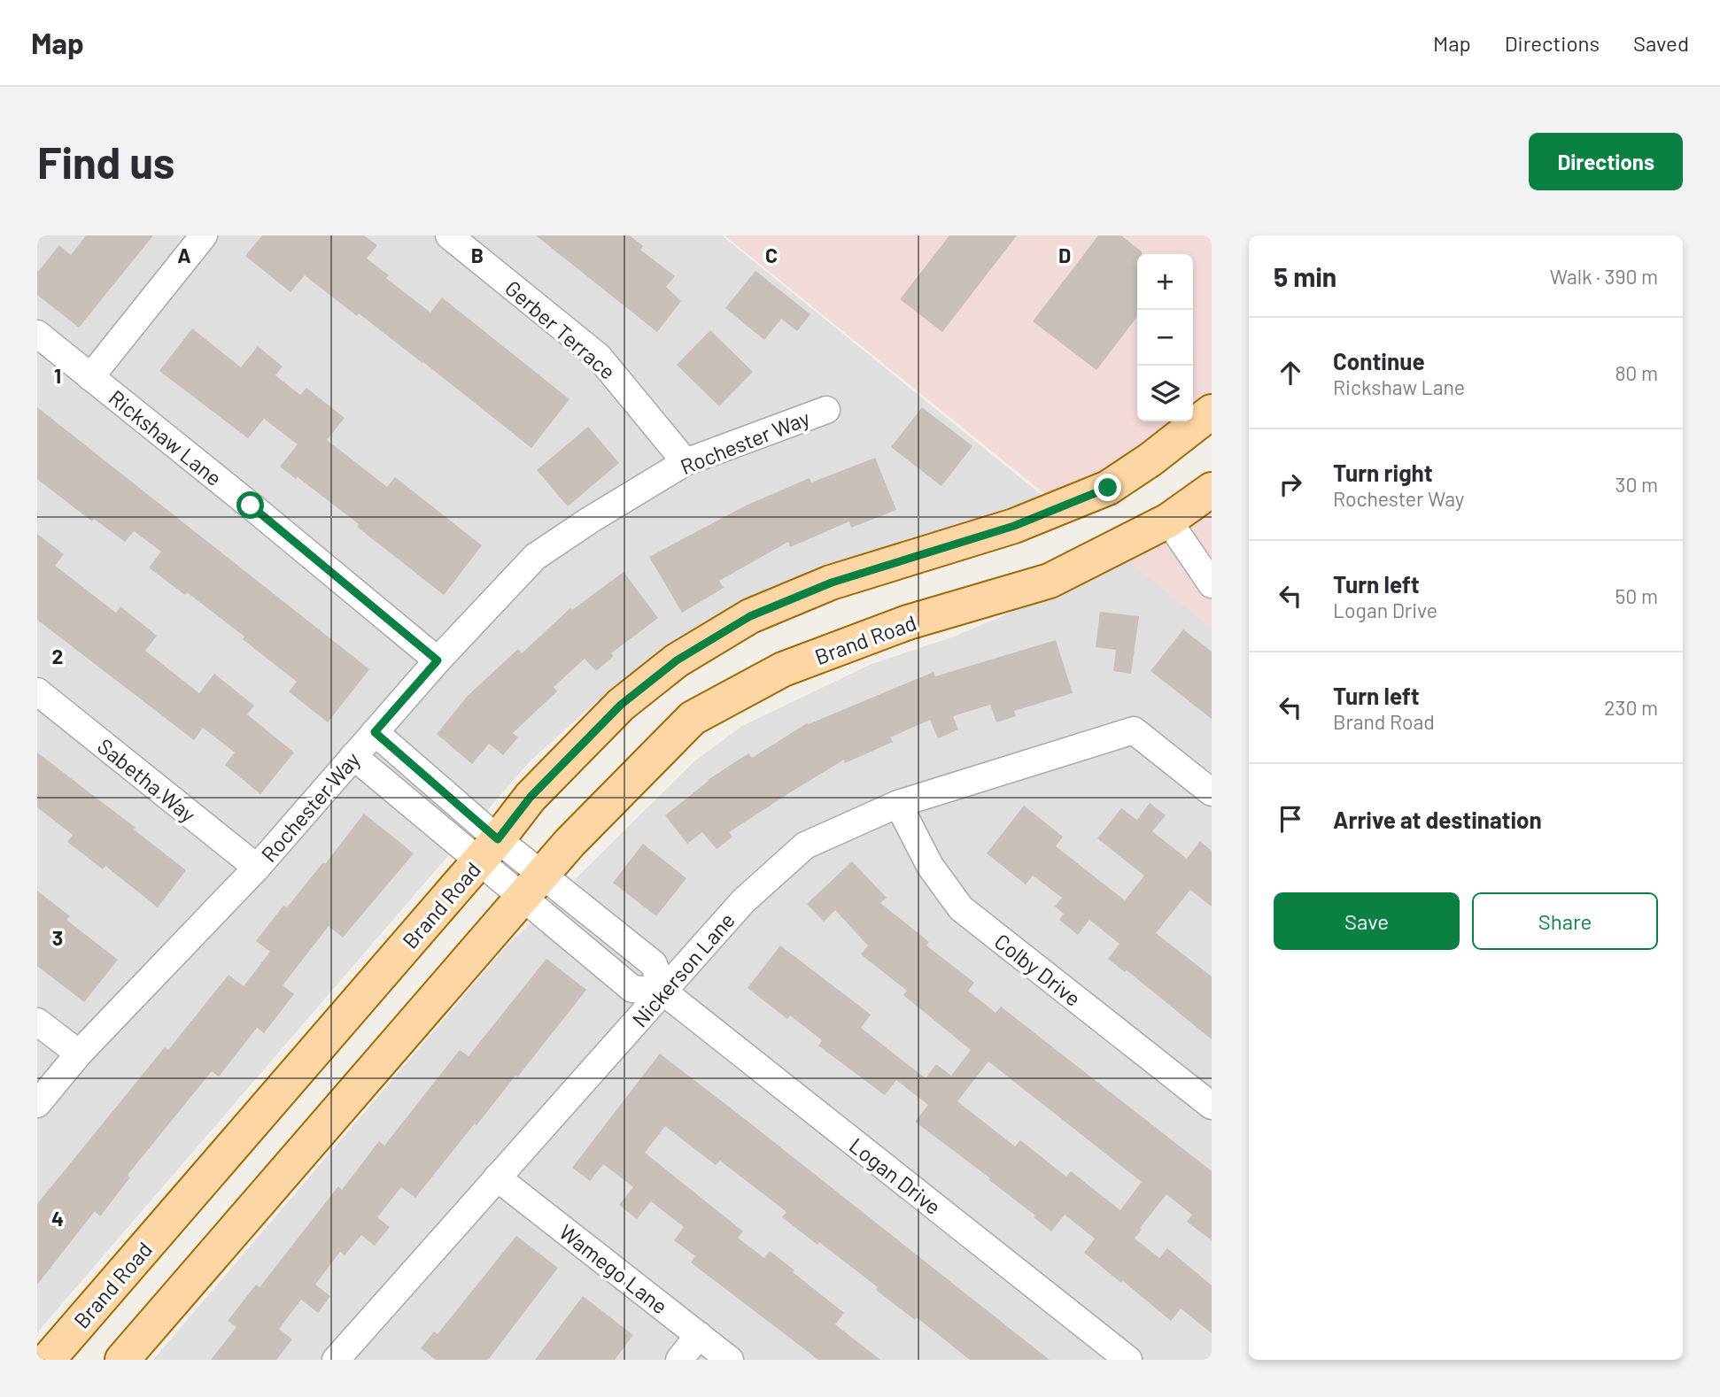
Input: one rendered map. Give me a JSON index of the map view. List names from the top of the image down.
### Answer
{
  "streets": {
    "main road": ["Brand Road"],
    "street": [
      "Gerber Terrace",
      "Rickshaw Lane",
      "Rochester Way",
      "Sabetha Way",
      "Nickerson Lane",
      "Colby Drive",
      "Logan Drive",
      "Wamego Lane"
    ]
  },
  "crossings": [
    ["Gerber Terrace", "Rochester Way"],
    ["Rickshaw Lane", "Rochester Way"],
    ["Rochester Way", "Sabetha Way"],
    ["Nickerson Lane", "Colby Drive"],
    ["Nickerson Lane", "Logan Drive"],
    ["Nickerson Lane", "Wamego Lane"]
  ],
  "page": {
    "header": "Map",
    "nav": ["Map", "Directions", "Saved"],
    "buttons": [
      "Directions",
      ["Save", "Share"]
    ],
    "title": "Find us",
    "heading": ["5 min", "Walk · 390 m"],
    "map_buttons": ["+", "−"],
    "list": [
      ["Continue", "Rickshaw Lane", "80 m"],
      ["Turn right", "Rochester Way", "30 m"],
      ["Turn left", "Logan Drive", "50 m"],
      ["Turn left", "Brand Road", "230 m"],
      "Arrive at destination"
    ]
  },
  "grid": {
    "columns": [
      "A",
      "B",
      "C",
      "D"
    ],
    "rows": [
      "1",
      "2",
      "3",
      "4"
    ]
  }
}
